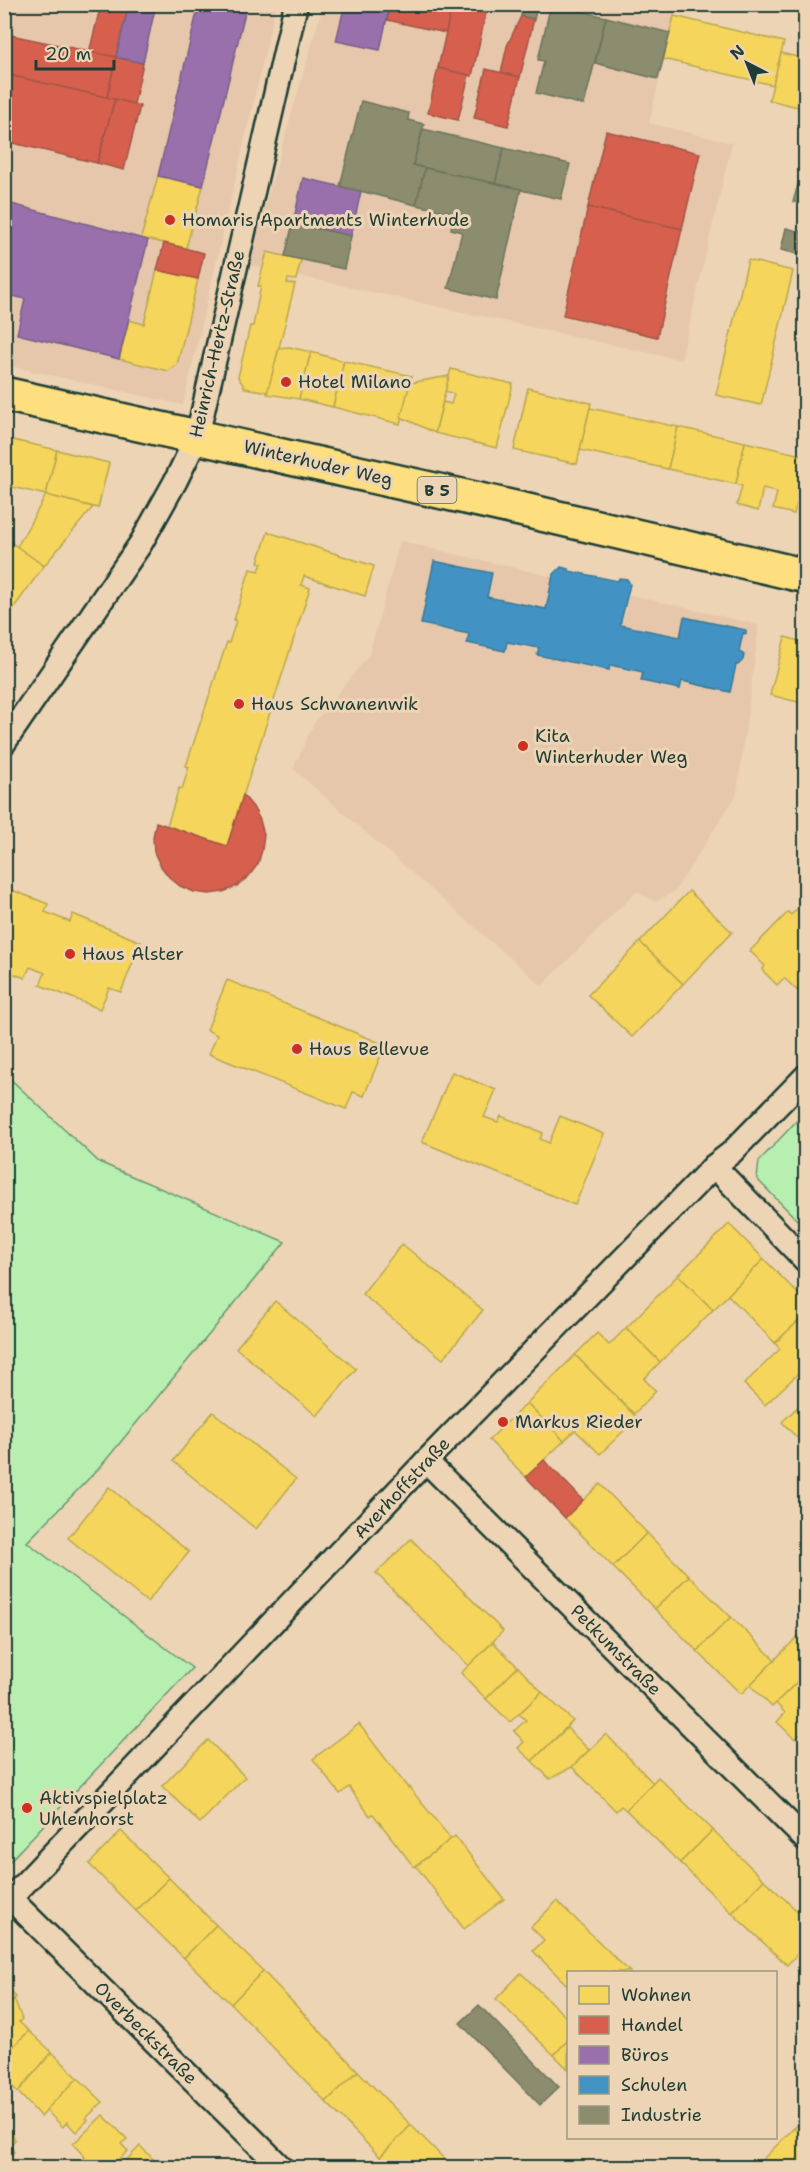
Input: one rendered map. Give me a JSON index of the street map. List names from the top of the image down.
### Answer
{
  "streets": {
    "main road": ["Winterhuder Weg", "B 5"],
    "street": [
      "Heinrich-Hertz-Straße",
      "Averhoffstraße",
      "Petkumstraße",
      "Overbeckstraße"
    ]
  },
  "crossings": [
    ["Heinrich-Hertz-Straße", "Winterhuder Weg"],
    ["Averhoffstraße", "Petkumstraße"],
    ["Averhoffstraße", "Overbeckstraße"]
  ],
  "places": [
    "Homaris Apartments Winterhude",
    "Hotel Milano",
    "Haus Schwanenwik",
    "Kita Winterhuder Weg",
    "Haus Alster",
    "Haus Bellevue",
    "Markus Rieder",
    "Aktivspielplatz Uhlenhorst"
  ],
  "legend": [
    "Wohnen",
    "Handel",
    "Büros",
    "Schulen",
    "Industrie"
  ],
  "scale_bar": "20 m",
  "north": "top left"
}
